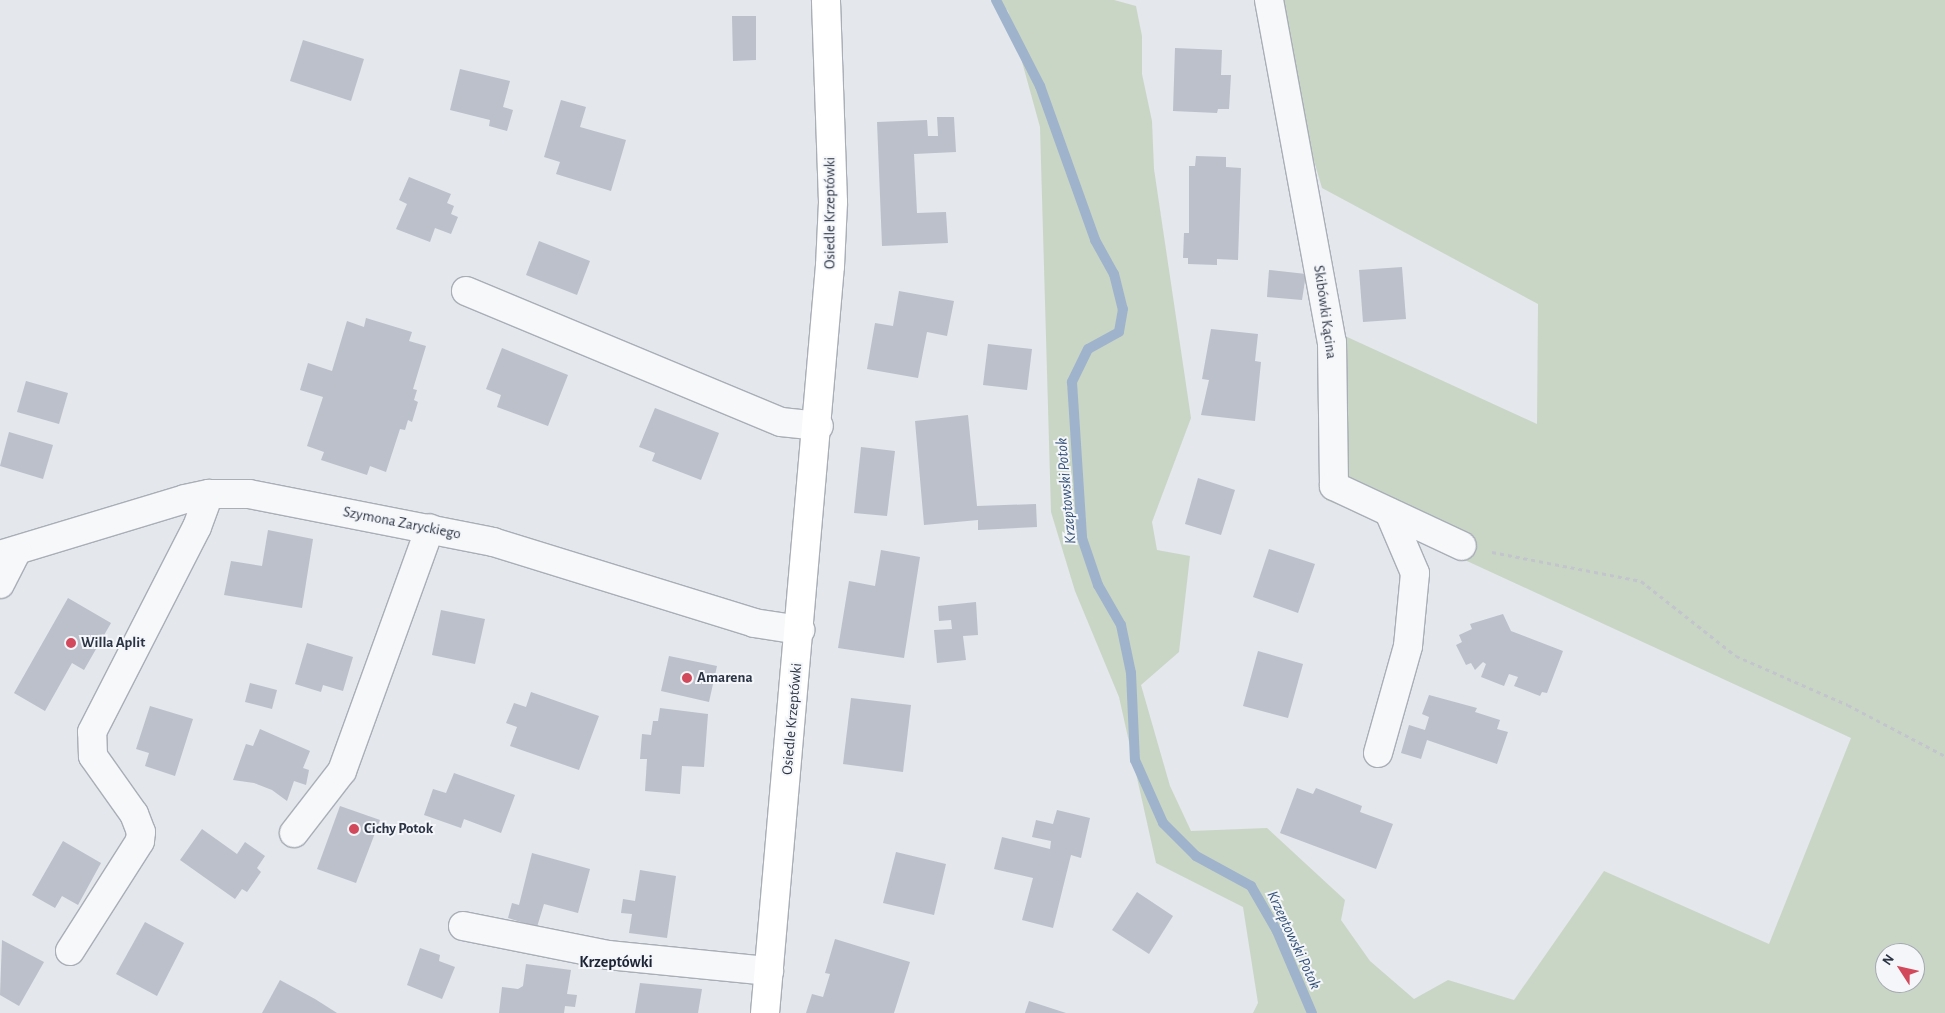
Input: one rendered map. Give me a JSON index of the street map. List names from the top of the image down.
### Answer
{
  "streets": {
    "main road": ["Osiedle Krzeptówki"],
    "street": ["Skibówki Kącina", "Szymona Zaryckiego"]
  },
  "crossings": [
    ["Osiedle Krzeptówki", "Szymona Zaryckiego"]
  ],
  "districts": ["Krzeptówki"],
  "water": ["Krzeptowski Potok"],
  "places": ["Willa Aplit", "Amarena", "Cichy Potok"],
  "north": "top left"
}
